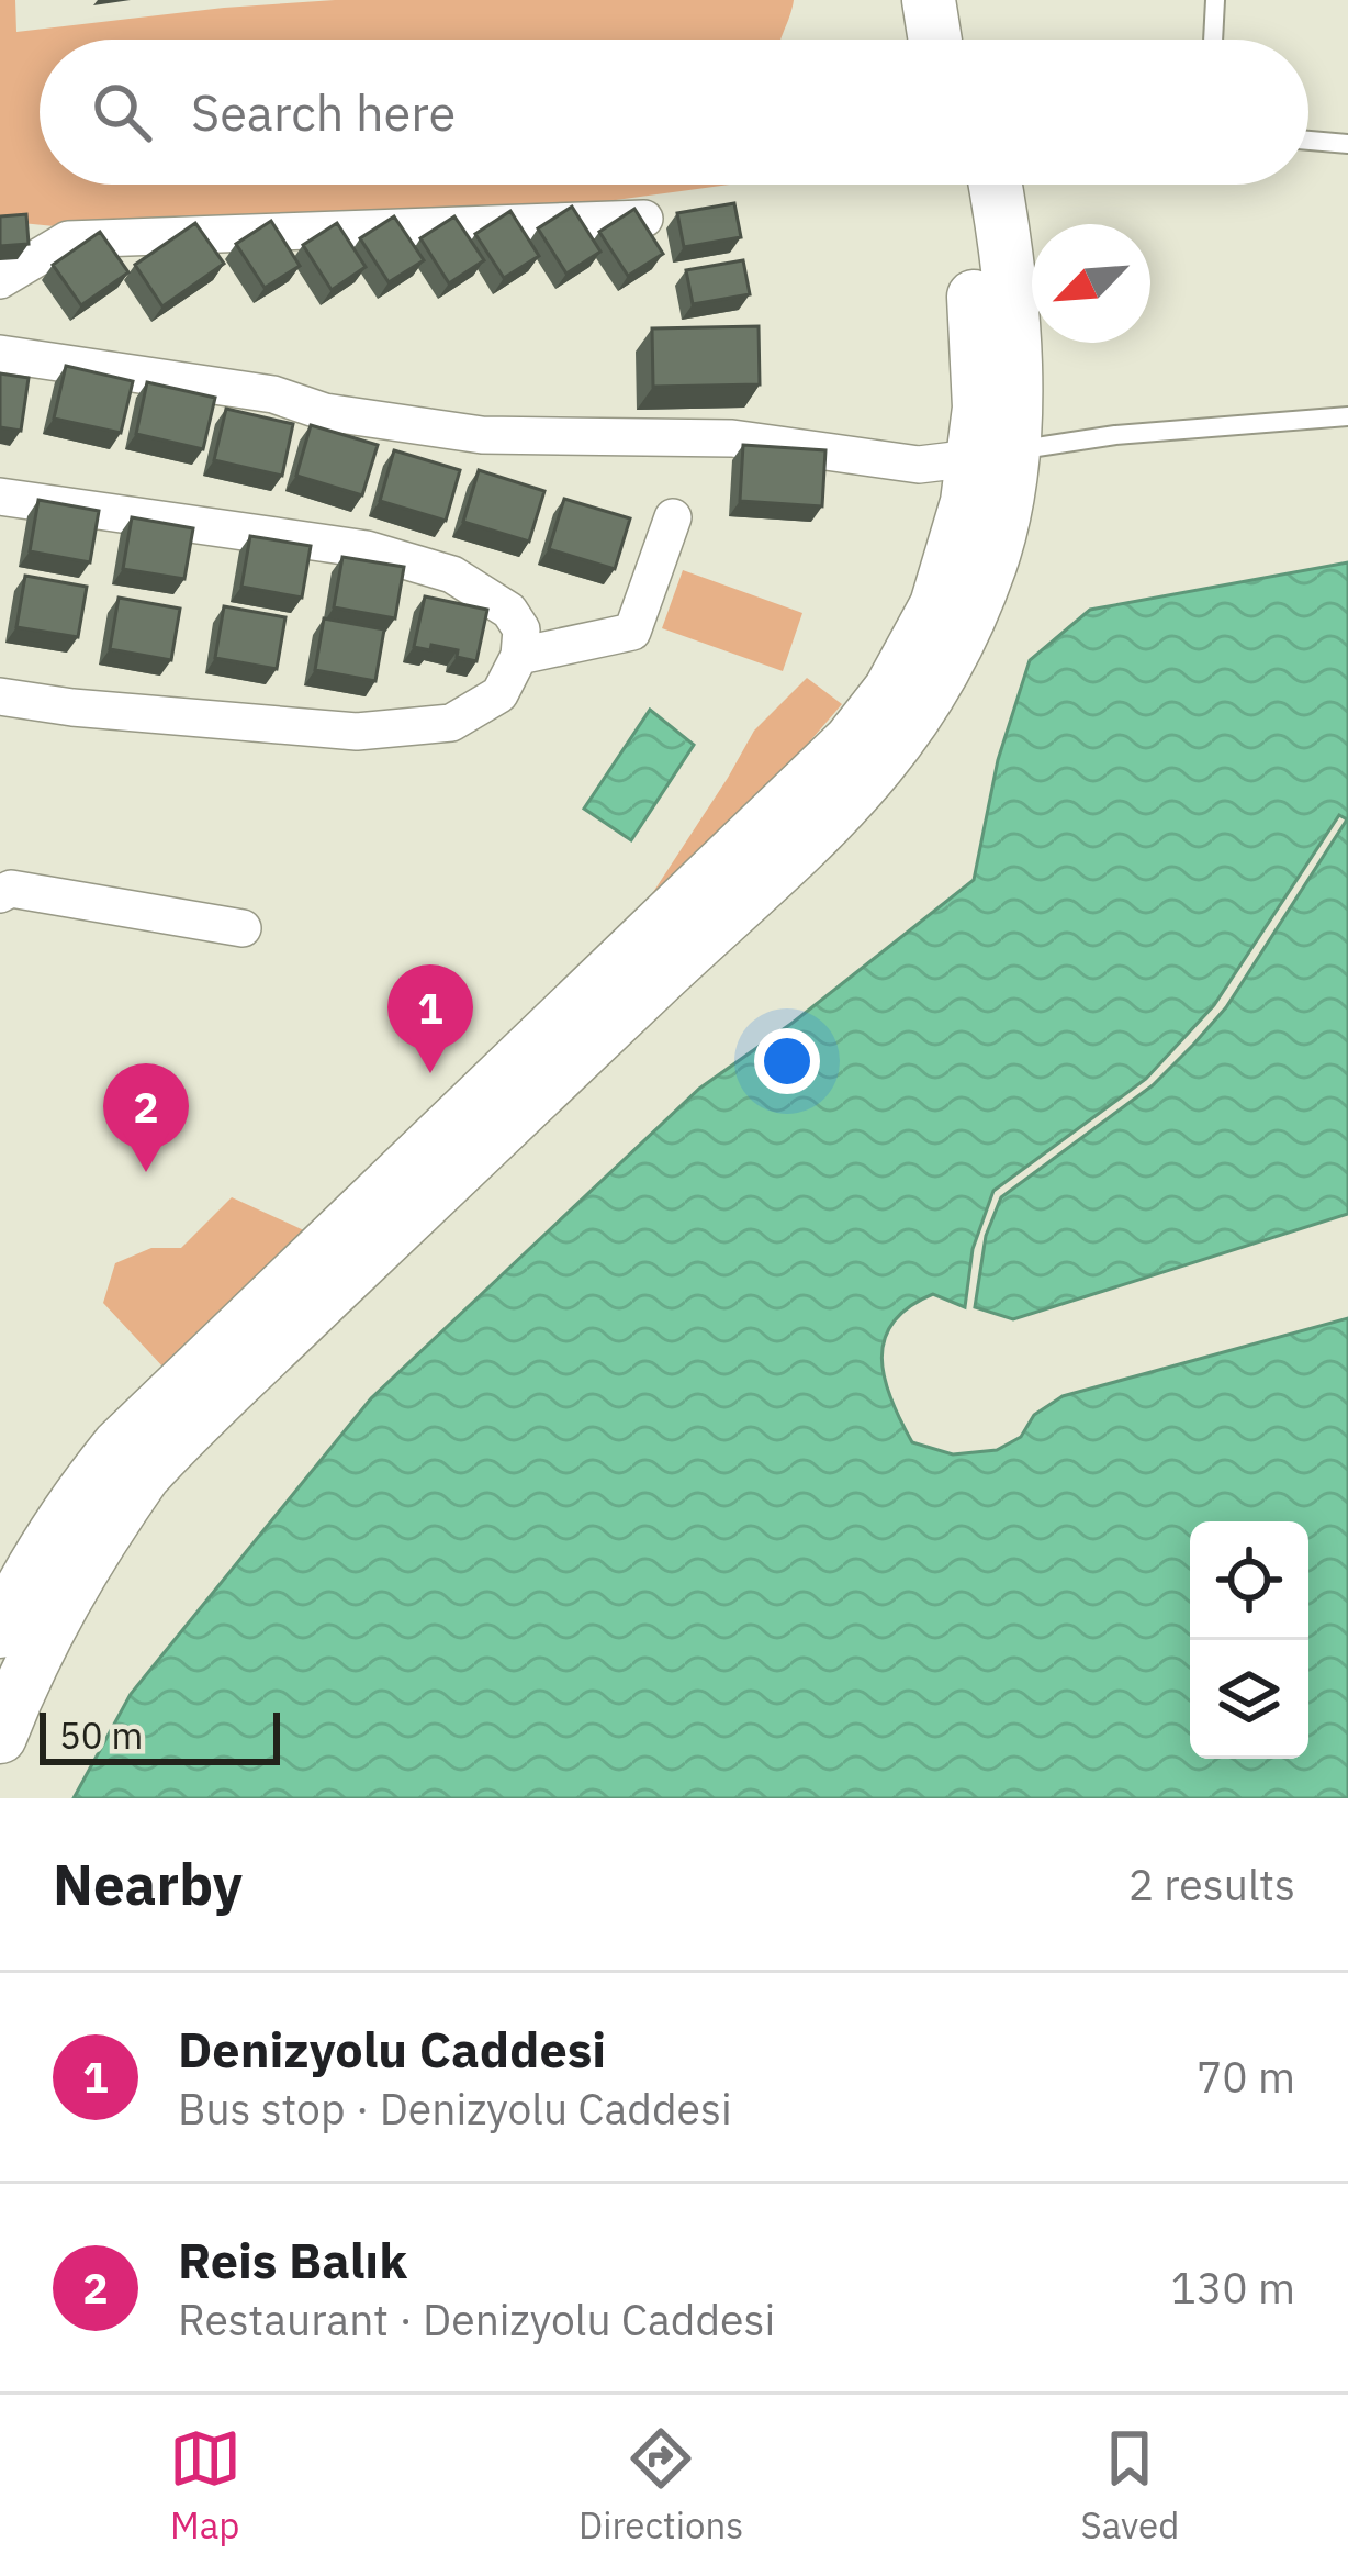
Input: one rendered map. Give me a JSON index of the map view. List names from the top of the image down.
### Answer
{
  "scale_bar": "50 m",
  "north": "bottom left",
  "page": {
    "search": "Search here",
    "pins": ["1", "2"],
    "scale": "50 m",
    "heading": ["Nearby", "2 results"],
    "list": [
      {
        "mark": "1",
        "name": "Denizyolu Caddesi",
        "note": "Bus stop · Denizyolu Caddesi",
        "value": "70 m"
      },
      {
        "mark": "2",
        "name": "Reis Balık",
        "note": "Restaurant · Denizyolu Caddesi",
        "value": "130 m"
      }
    ],
    "nav": ["Map", "Directions", "Saved"]
  }
}
